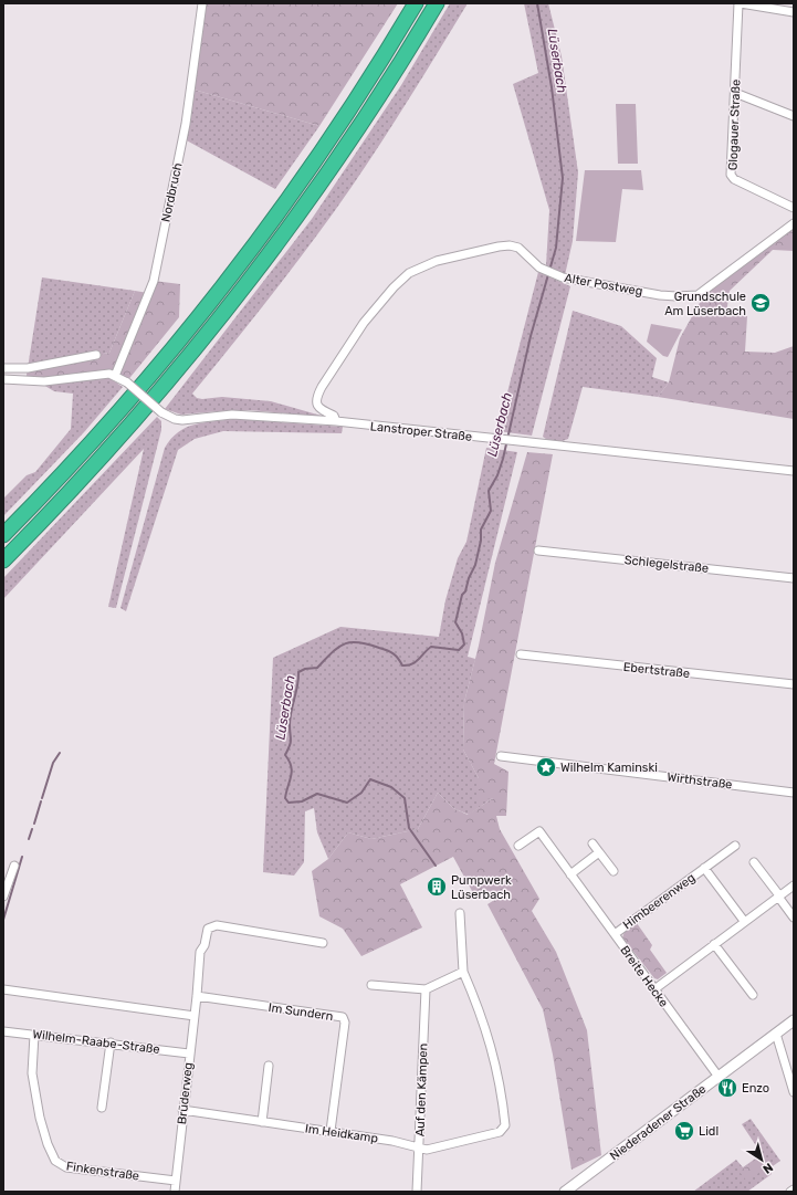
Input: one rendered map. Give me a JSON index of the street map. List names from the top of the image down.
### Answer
{
  "streets": {
    "street": [
      "Glogauer Straße",
      "Nordbruch",
      "Alter Postweg",
      "Lanstroper Straße",
      "Schlegelstraße",
      "Ebertstraße",
      "Wirthstraße",
      "Himbeerenweg",
      "Breite Hecke",
      "Im Sundern",
      "Wilhelm-Raabe-Straße",
      "Auf den Kämpen",
      "Brüderweg",
      "Niederadener Straße",
      "Im Heidkamp",
      "Finkenstraße"
    ]
  },
  "crossings": [
    ["Nordbruch", "Lanstroper Straße"],
    ["Alter Postweg", "Lanstroper Straße"],
    ["Himbeerenweg", "Breite Hecke"],
    ["Breite Hecke", "Niederadener Straße"],
    ["Im Sundern", "Brüderweg"],
    ["Im Sundern", "Im Heidkamp"],
    ["Wilhelm-Raabe-Straße", "Brüderweg"],
    ["Wilhelm-Raabe-Straße", "Finkenstraße"],
    ["Auf den Kämpen", "Im Heidkamp"],
    ["Brüderweg", "Im Heidkamp"],
    ["Brüderweg", "Finkenstraße"]
  ],
  "water": ["Lüserbach"],
  "places": {
    "school or university": ["Grundschule Am Lüserbach"],
    "place": ["Wilhelm Kaminski"],
    "building": ["Pumpwerk Lüserbach"],
    "restaurant": ["Enzo"],
    "supermarket": ["Lidl"]
  },
  "north": "bottom right"
}
